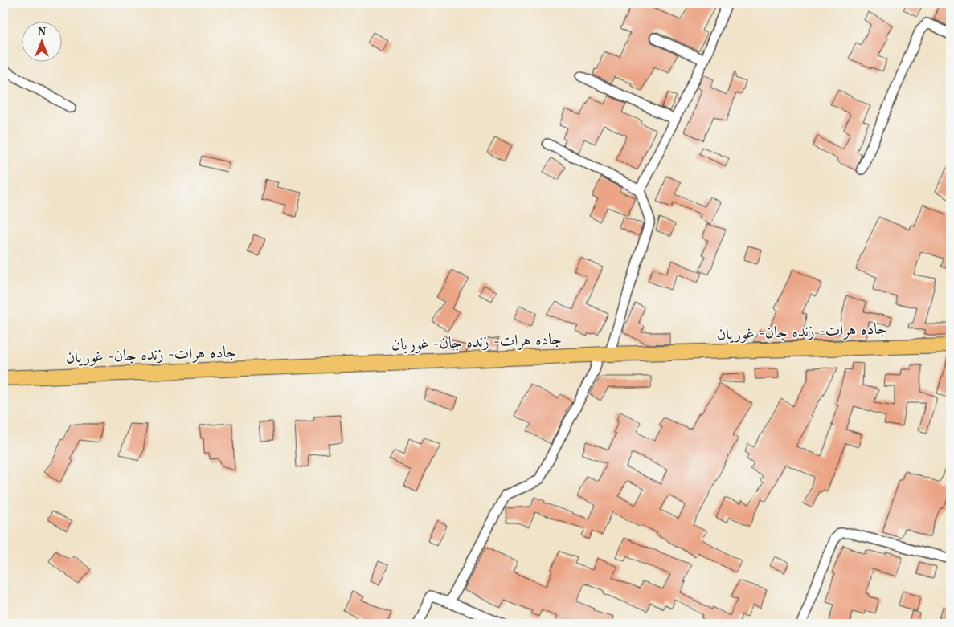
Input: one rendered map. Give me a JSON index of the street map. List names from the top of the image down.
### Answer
{
  "streets": {
    "main road": ["جاده هرات- زنده جان- غوریان"]
  },
  "north": "top"
}
